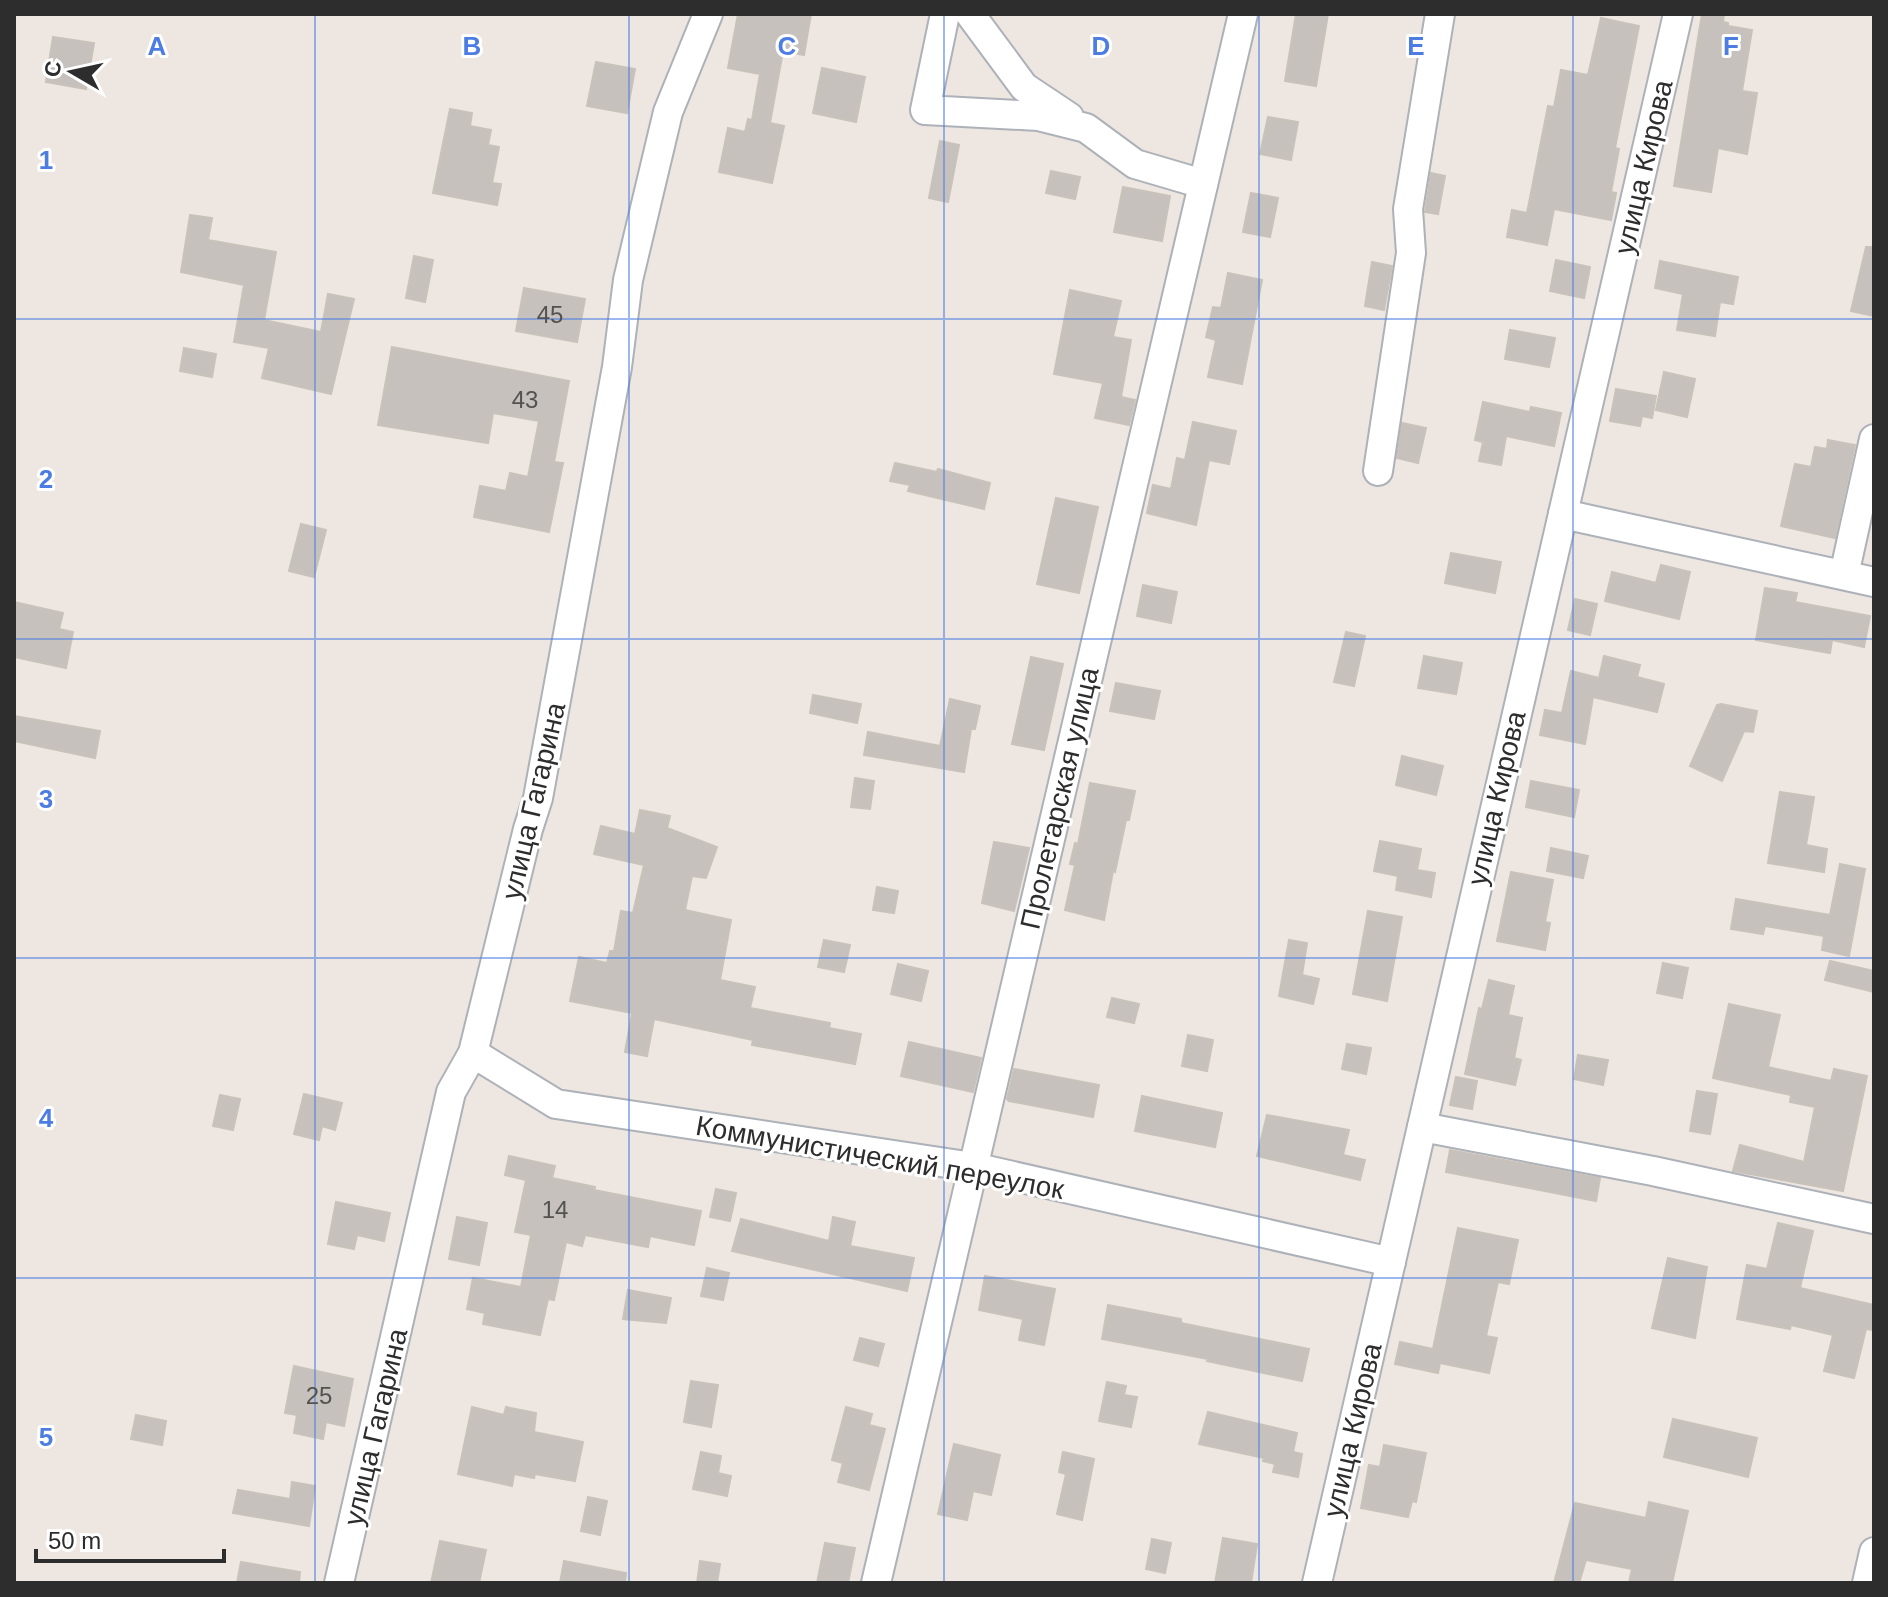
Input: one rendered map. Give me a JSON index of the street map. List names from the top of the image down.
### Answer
{
  "streets": {
    "street": [
      "улица Кирова",
      "Пролетарская улица",
      "улица Гагарина",
      "Коммунистический переулок"
    ]
  },
  "crossings": [
    ["улица Кирова", "Коммунистический переулок"],
    ["Пролетарская улица", "Коммунистический переулок"],
    ["улица Гагарина", "Коммунистический переулок"]
  ],
  "house_numbers": [
    "45",
    "43",
    "14",
    "25"
  ],
  "scale_bar": "50 m",
  "north": "left",
  "grid": {
    "columns": [
      "A",
      "B",
      "C",
      "D",
      "E",
      "F"
    ],
    "rows": [
      "1",
      "2",
      "3",
      "4",
      "5"
    ]
  }
}
